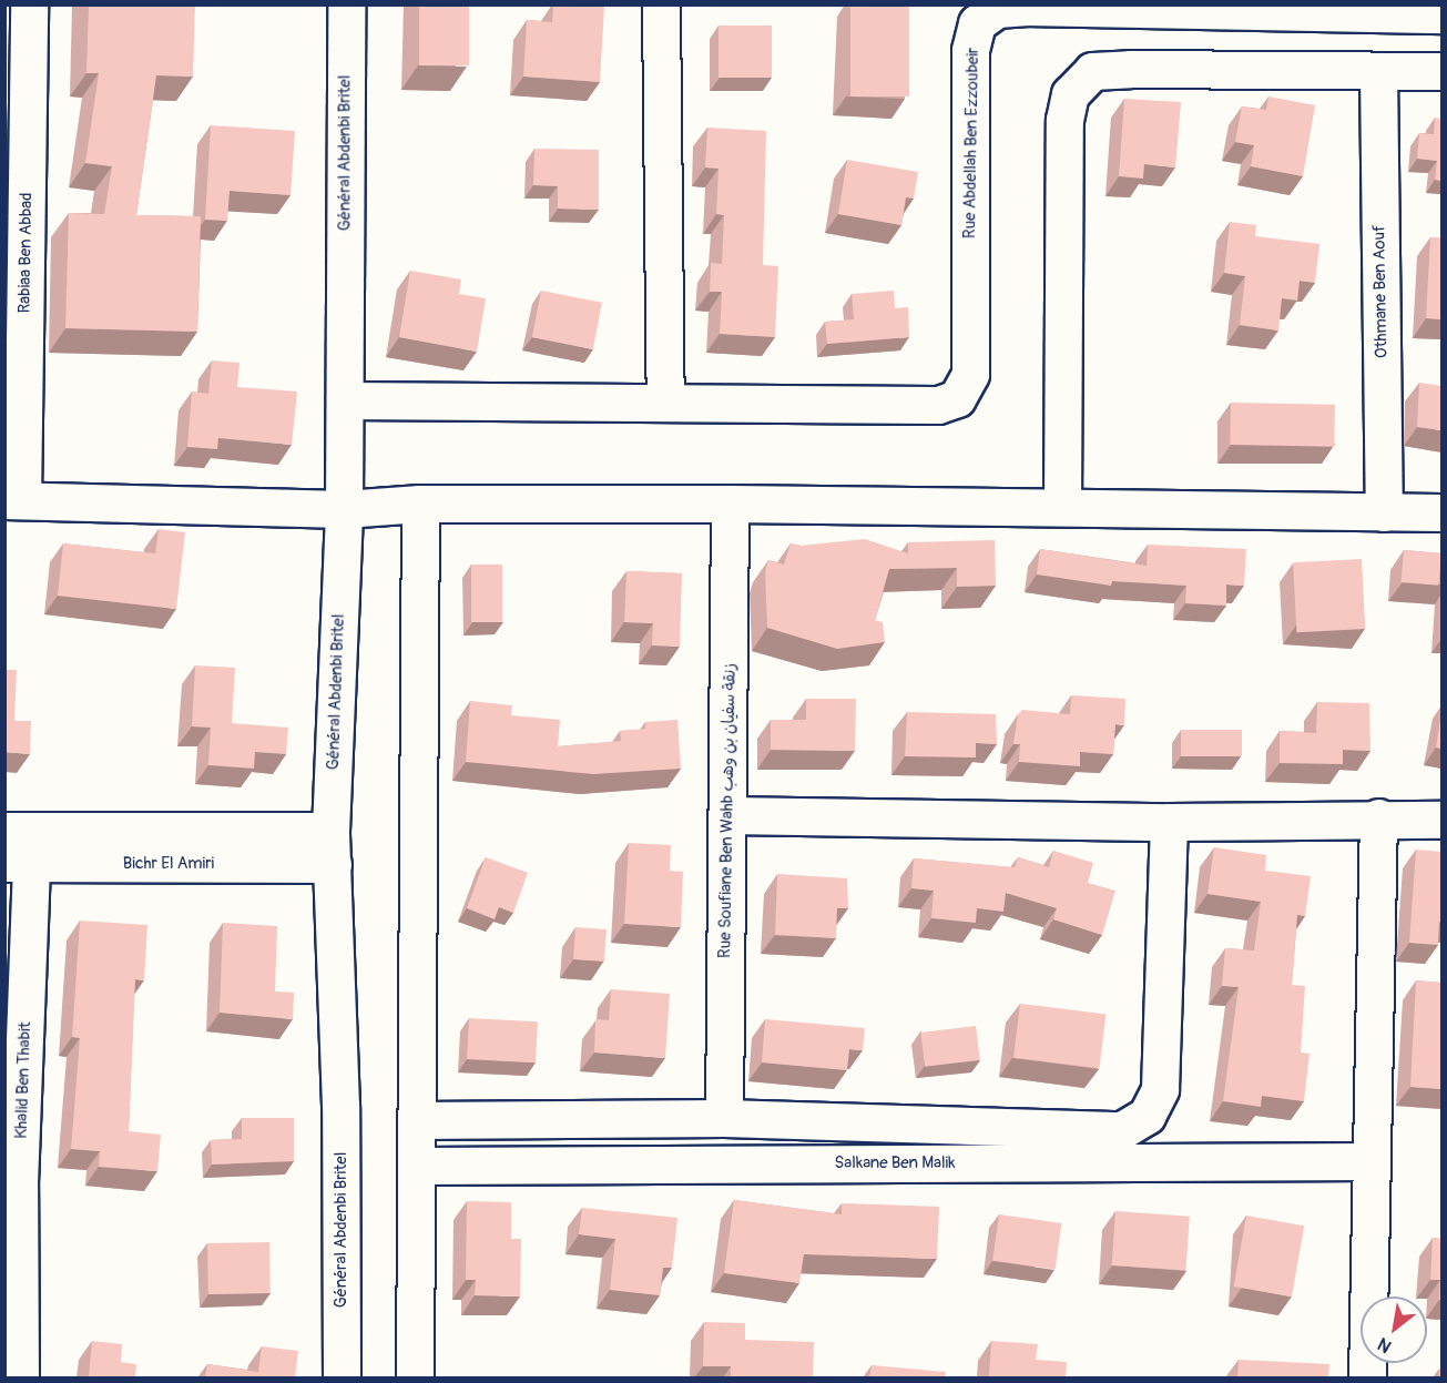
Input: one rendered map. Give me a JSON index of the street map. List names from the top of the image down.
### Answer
{
  "streets": {
    "street": [
      "Rue Abdellah Ben Ezzoubeir",
      "Général Abdenbi Britel",
      "Rabiaa Ben Abbad",
      "Othmane Ben Aouf",
      "Rue Soufiane Ben Wahb زنقة سفيان بن وهب",
      "Bichr El Amiri",
      "Khalid Ben Thabit",
      "Salkane Ben Malik"
    ]
  },
  "crossings": [
    ["Général Abdenbi Britel", "Bichr El Amiri"],
    ["Bichr El Amiri", "Khalid Ben Thabit"]
  ],
  "north": "bottom left"
}
